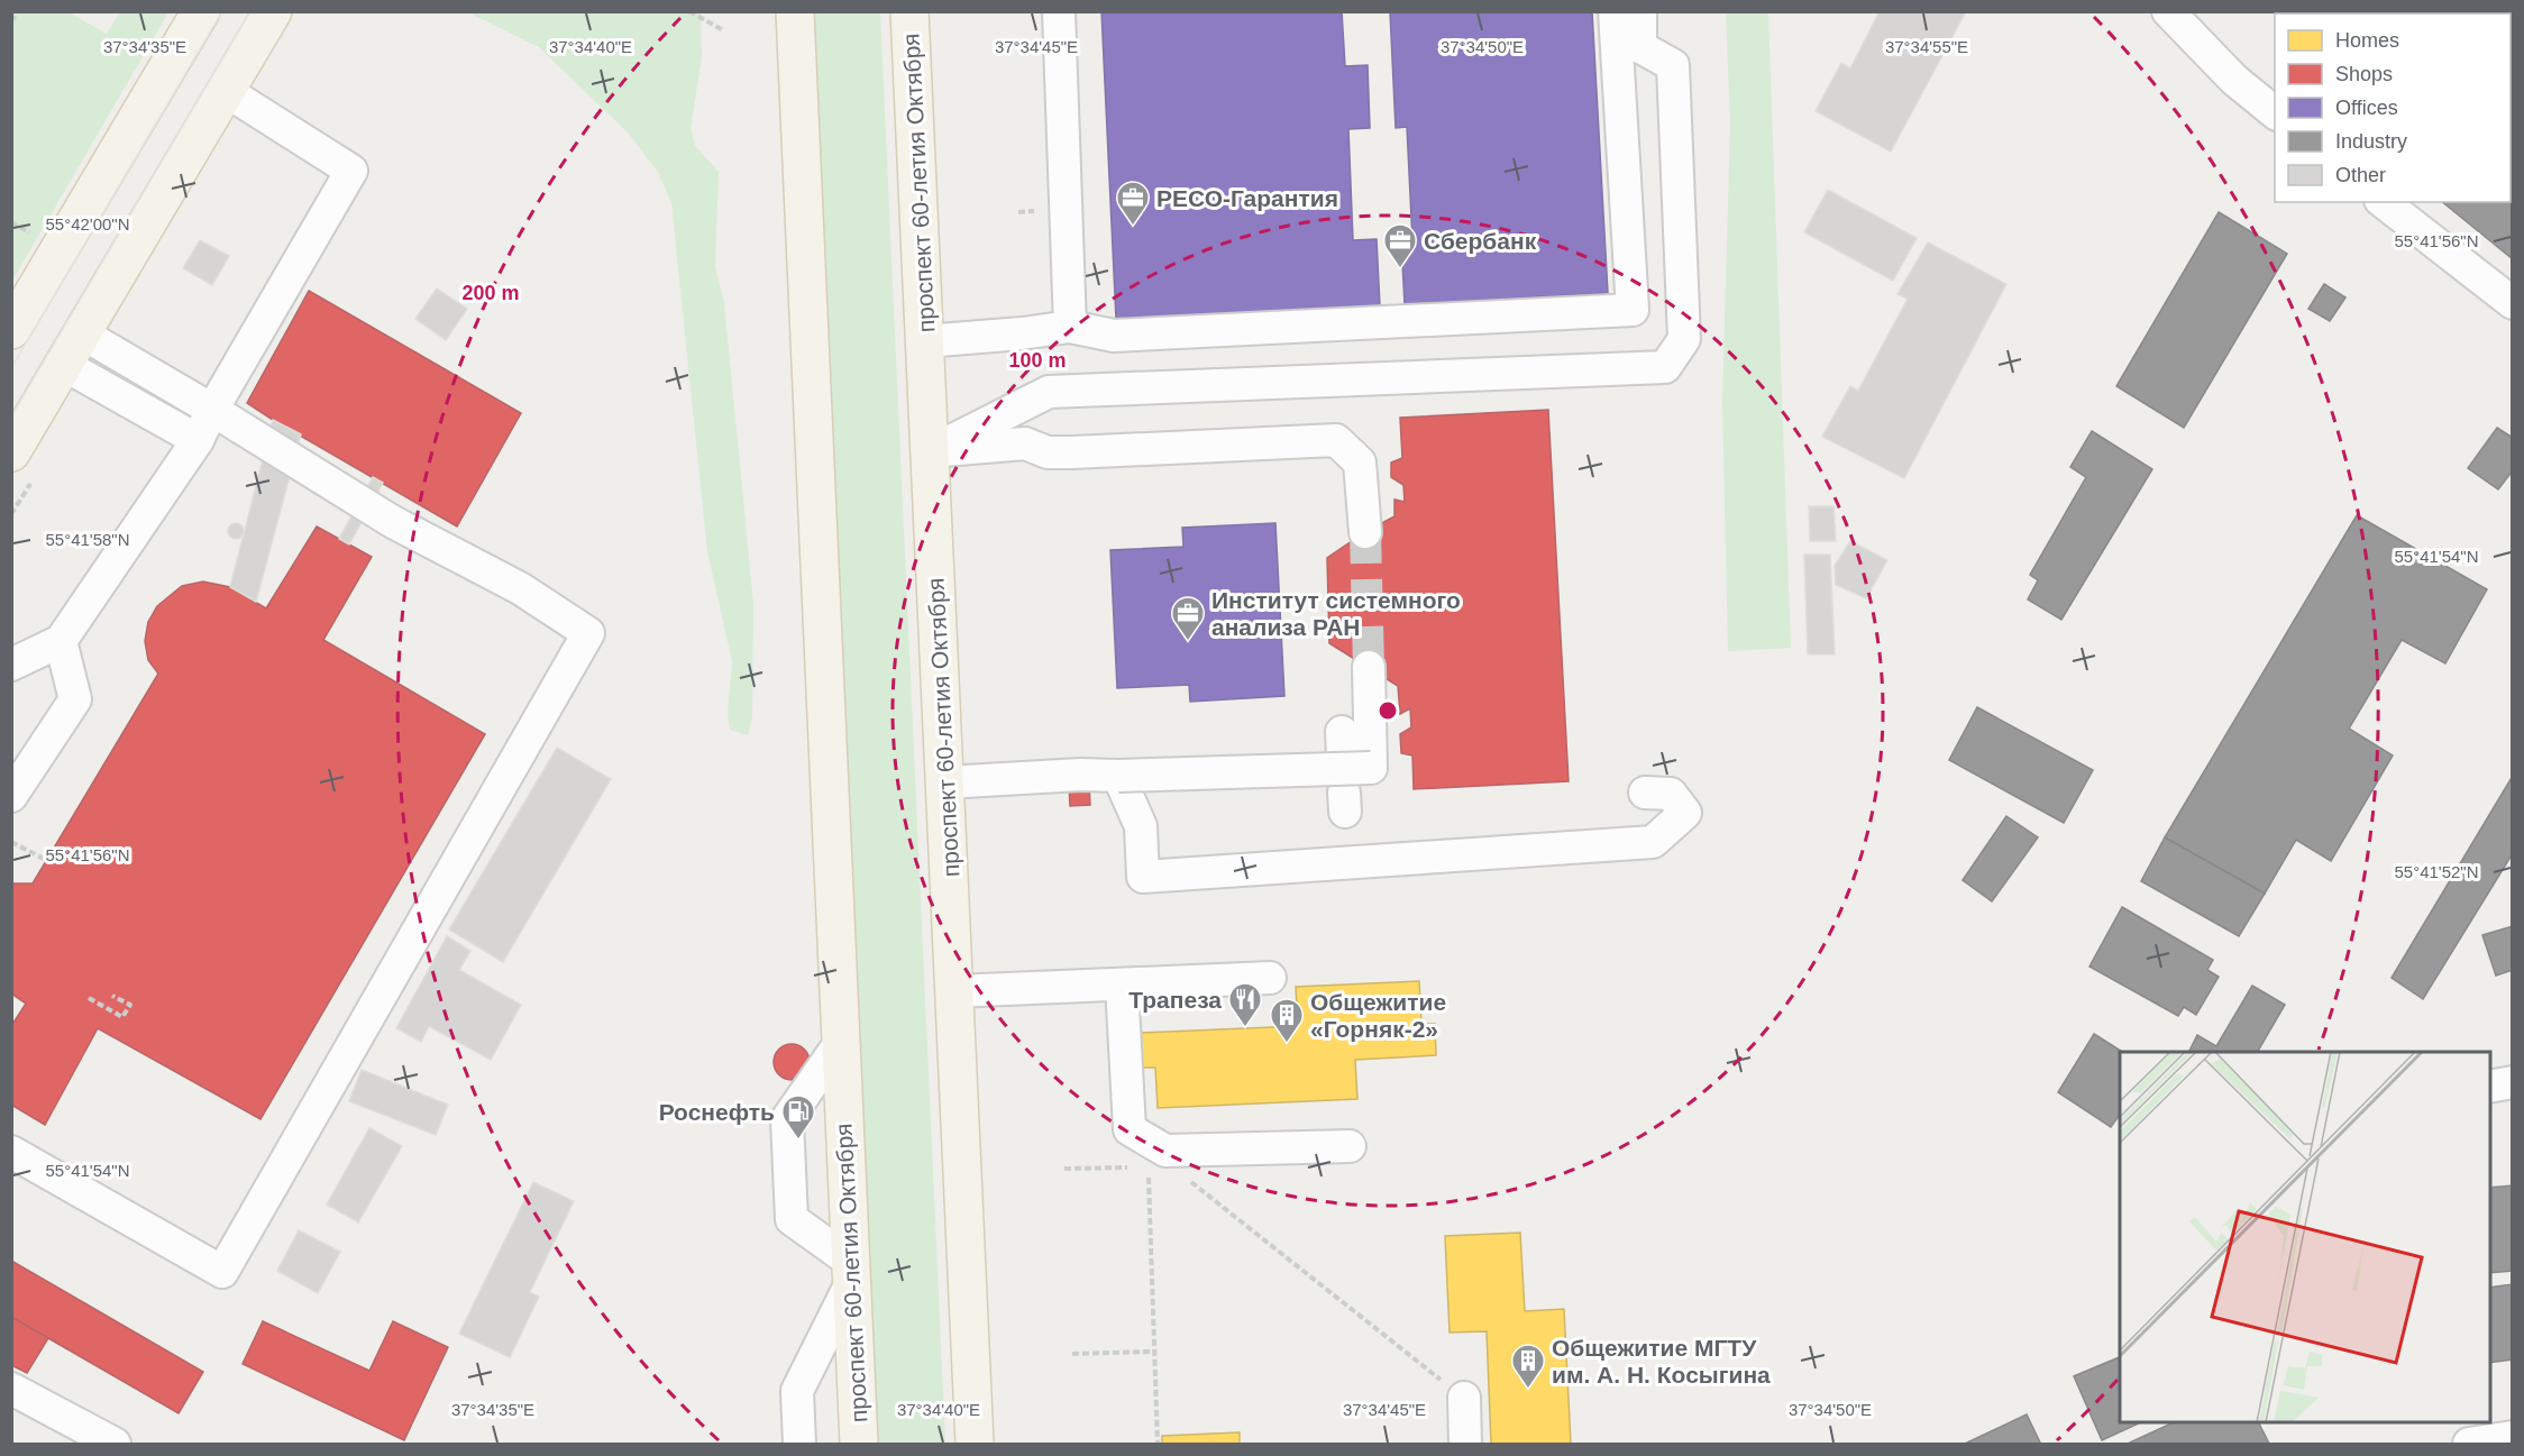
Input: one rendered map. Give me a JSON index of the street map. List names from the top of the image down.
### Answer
{
  "streets": {
    "main road": ["проспект 60-летия Октября"]
  },
  "places": {
    "office": ["РЕСО-Гарантия", "Сбербанк", "Институт системного анализа РАН"],
    "restaurant": ["Трапеза"],
    "building": ["Общежитие «Горняк-2»", "Общежитие МГТУ им. А. Н. Косыгина"],
    "fuel station": ["Роснефть"]
  },
  "legend": [
    "Homes",
    "Shops",
    "Offices",
    "Industry",
    "Other"
  ],
  "coordinates": [
    "37°34'40\"E",
    "37°34'45\"E",
    "37°34'35\"E",
    "37°34'50\"E",
    "37°34'55\"E",
    "55°42'00\"N",
    "55°41'56\"N",
    "55°41'58\"N",
    "55°41'54\"N",
    "55°41'52\"N"
  ],
  "rings": ["200 m", "100 m"]
}
